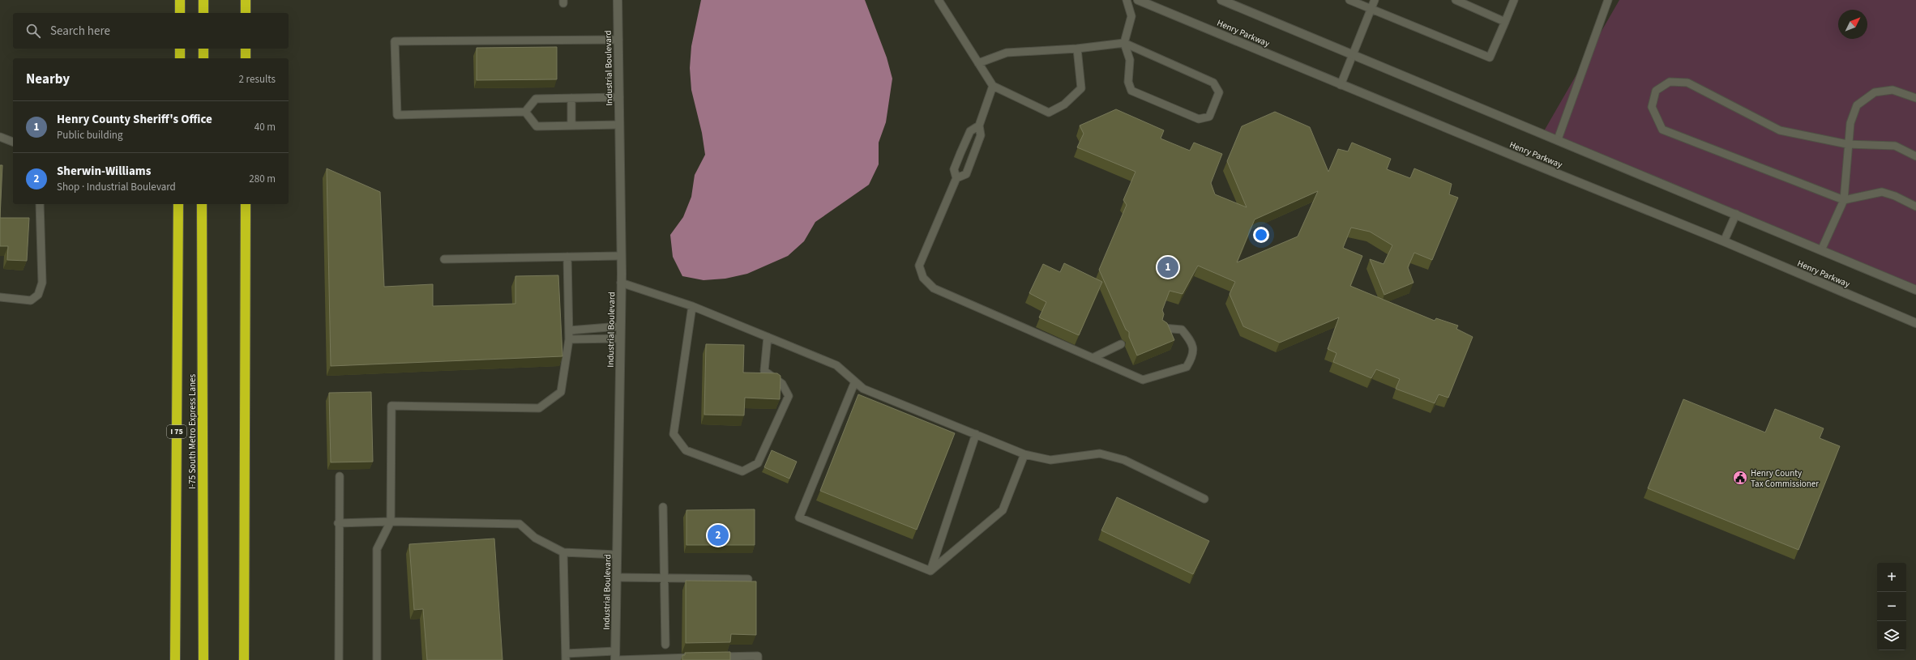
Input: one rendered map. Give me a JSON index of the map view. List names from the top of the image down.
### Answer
{
  "streets": {
    "highway": ["I 75", "I-75 South Metro Express Lanes"],
    "street": ["Henry Parkway", "Industrial Boulevard"]
  },
  "places": {
    "public building": ["Henry County Tax Commissioner"]
  },
  "north": "top right",
  "page": {
    "search": "Search here",
    "heading": ["Nearby", "2 results"],
    "list": [
      {
        "mark": "1",
        "name": "Henry County Sheriff's Office",
        "note": "Public building",
        "value": "40 m"
      },
      {
        "mark": "2",
        "name": "Sherwin-Williams",
        "note": "Shop · Industrial Boulevard",
        "value": "280 m"
      }
    ],
    "pins": ["1", "2"],
    "map_buttons": ["+", "−"]
  }
}
